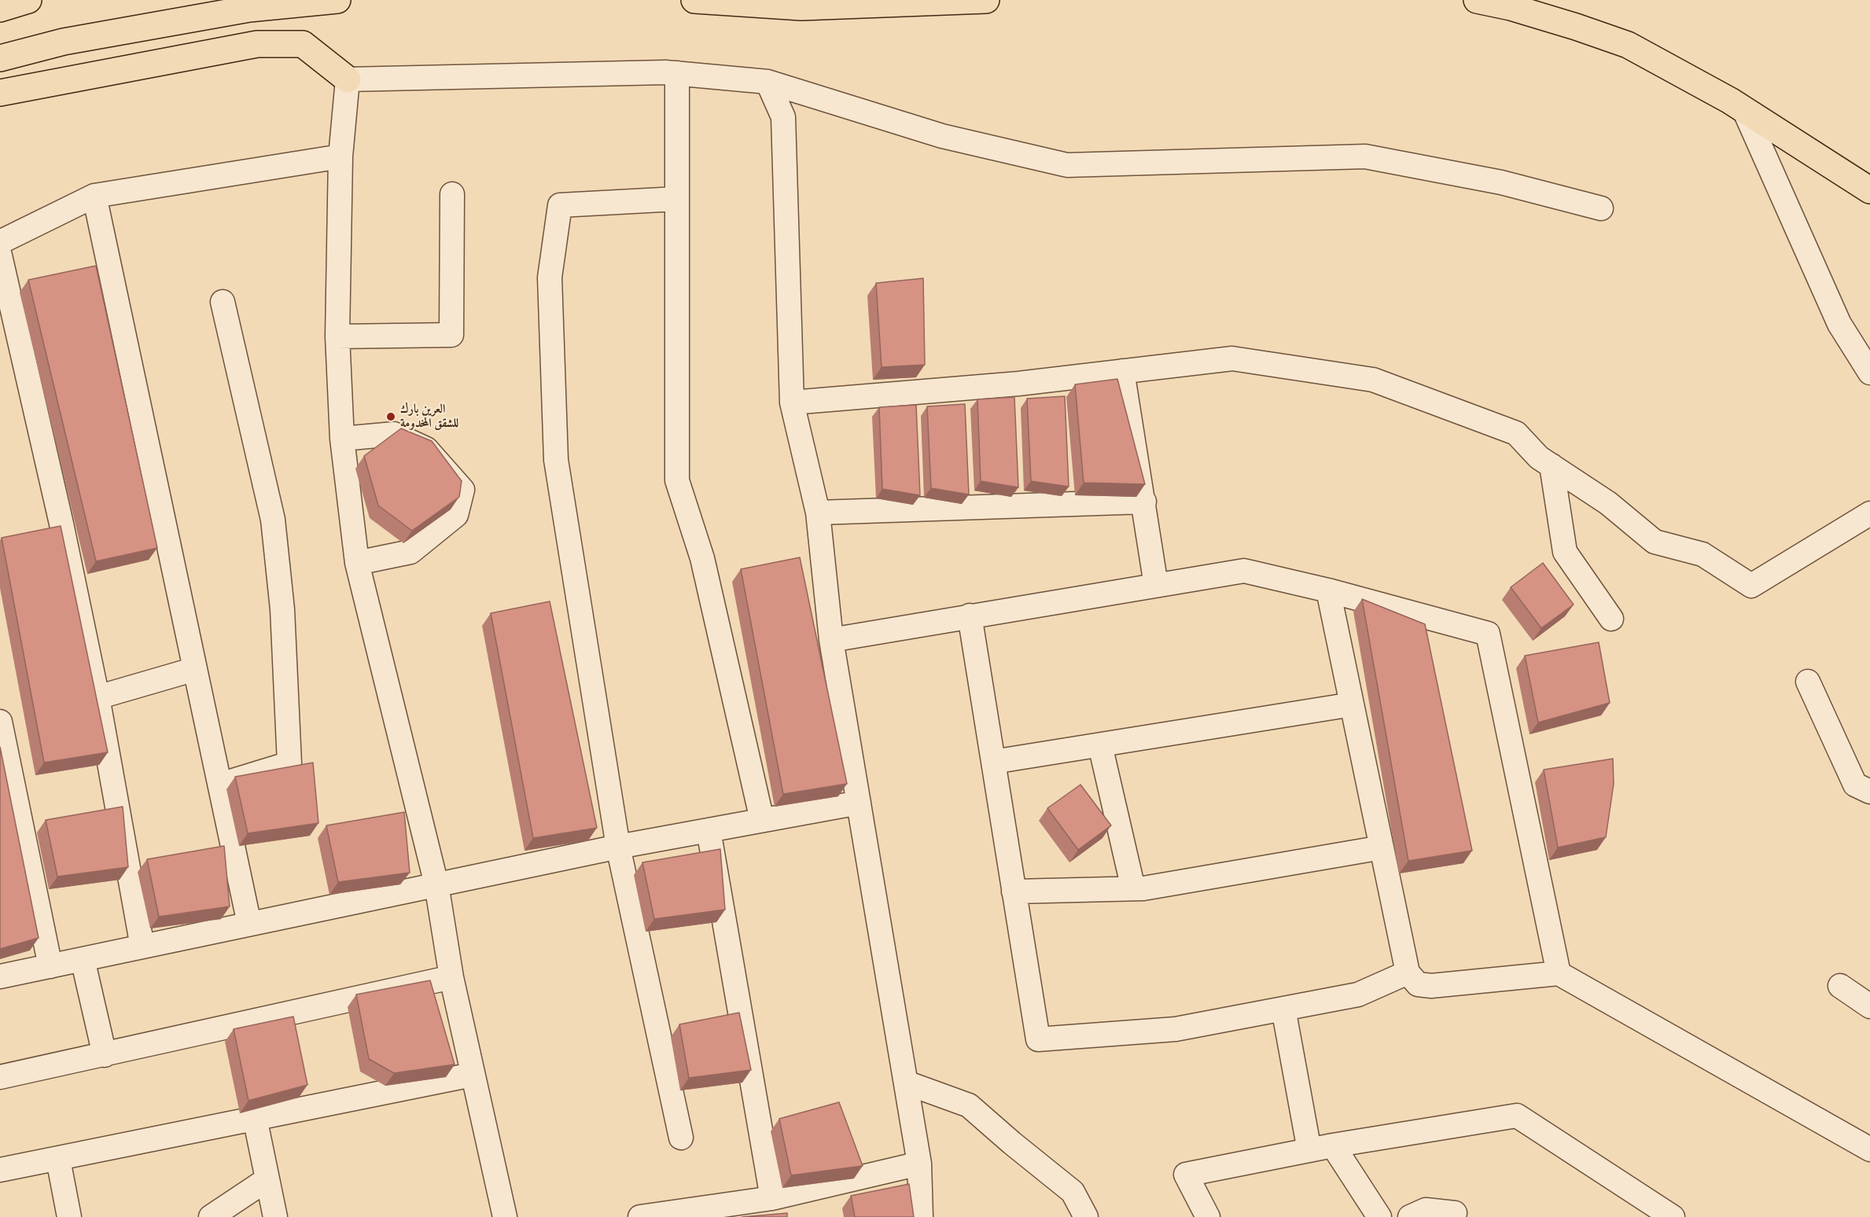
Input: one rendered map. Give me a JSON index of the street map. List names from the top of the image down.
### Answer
{
  "places": ["العرين بارك للشقق المخدومة"]
}
